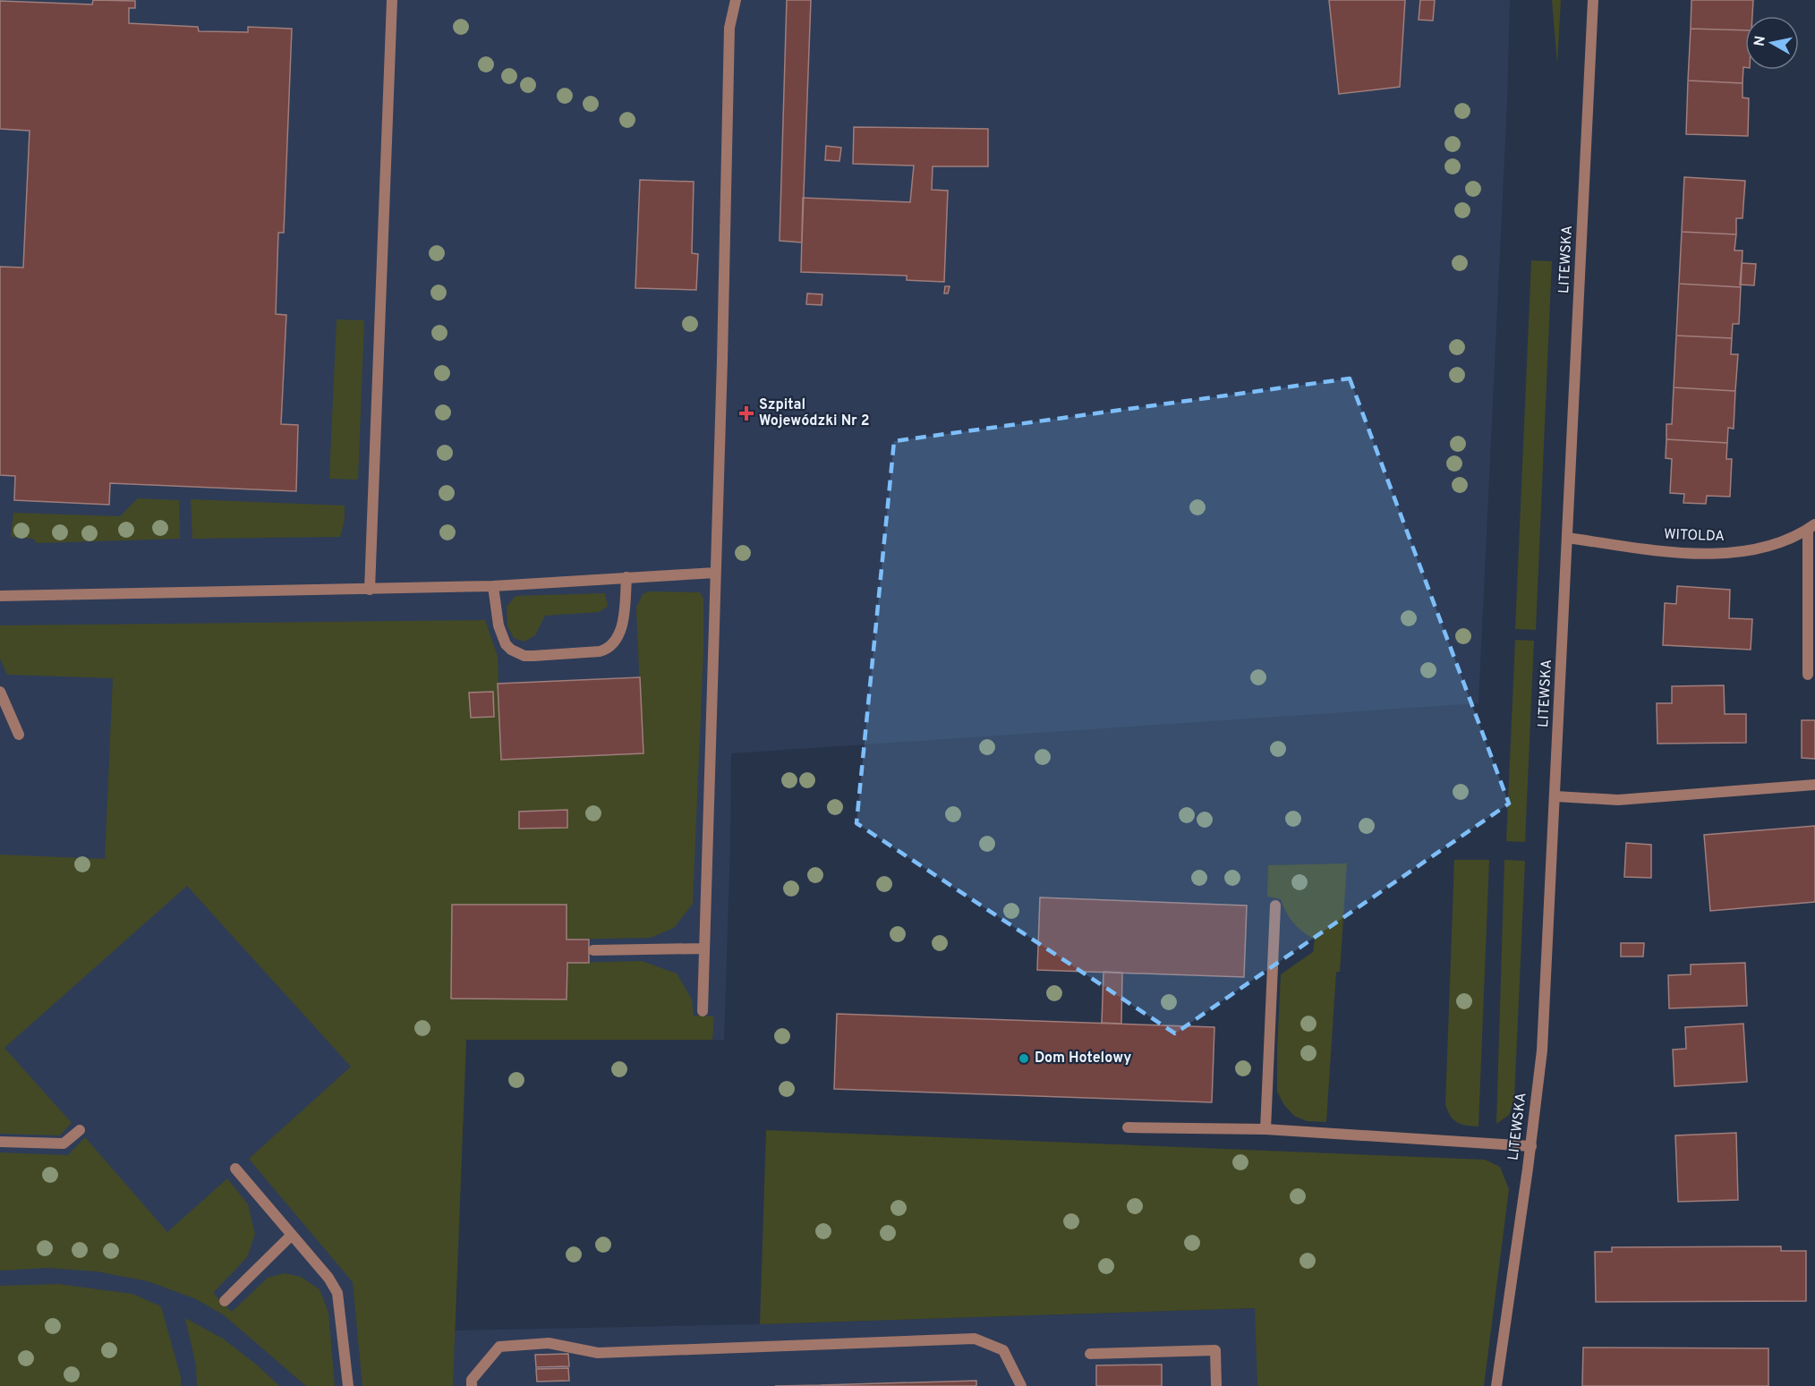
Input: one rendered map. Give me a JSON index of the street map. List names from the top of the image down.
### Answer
{
  "streets": {
    "street": ["LITEWSKA", "WITOLDA"]
  },
  "crossings": [
    ["LITEWSKA", "WITOLDA"]
  ],
  "places": {
    "health": ["Szpital Wojewódzki Nr 2"],
    "other": ["Dom Hotelowy"]
  },
  "north": "left"
}
